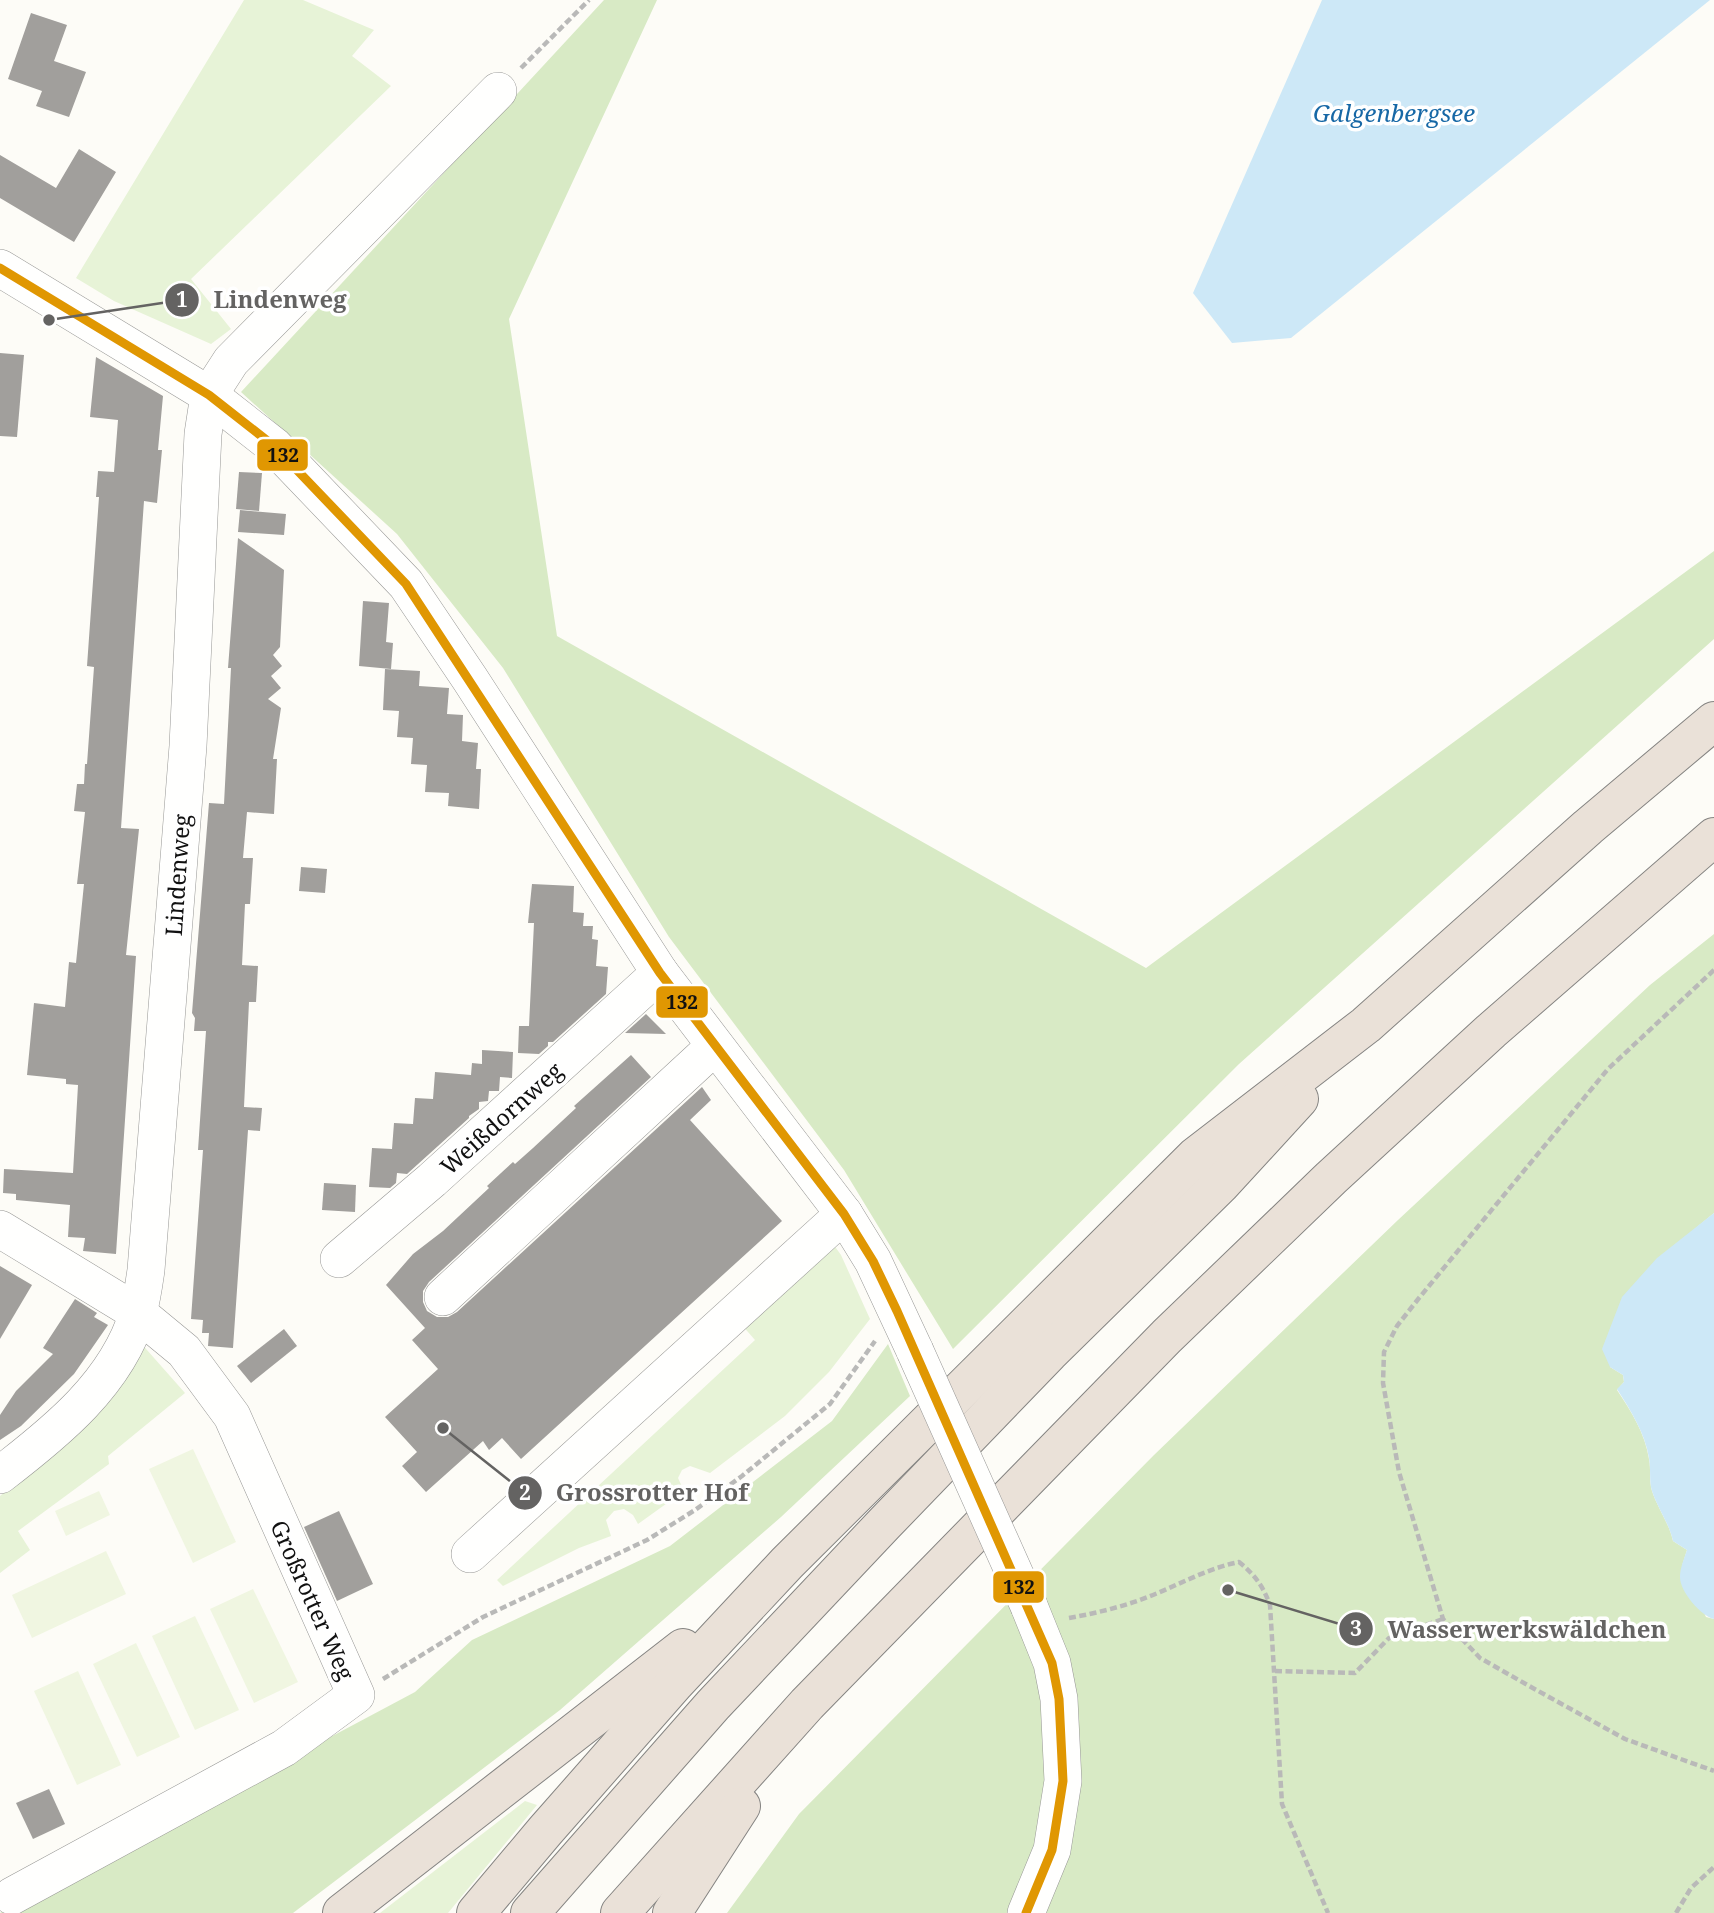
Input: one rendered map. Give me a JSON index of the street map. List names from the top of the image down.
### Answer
{
  "streets": {
    "street": ["Lindenweg", "Weißdornweg", "Großrotter Weg"]
  },
  "crossings": [
    ["Lindenweg", "Großrotter Weg"]
  ],
  "water": ["Galgenbergsee"],
  "places": ["Lindenweg", "Grossrotter Hof", "Wasserwerkswäldchen"],
  "lines": ["transit line 132"]
}
